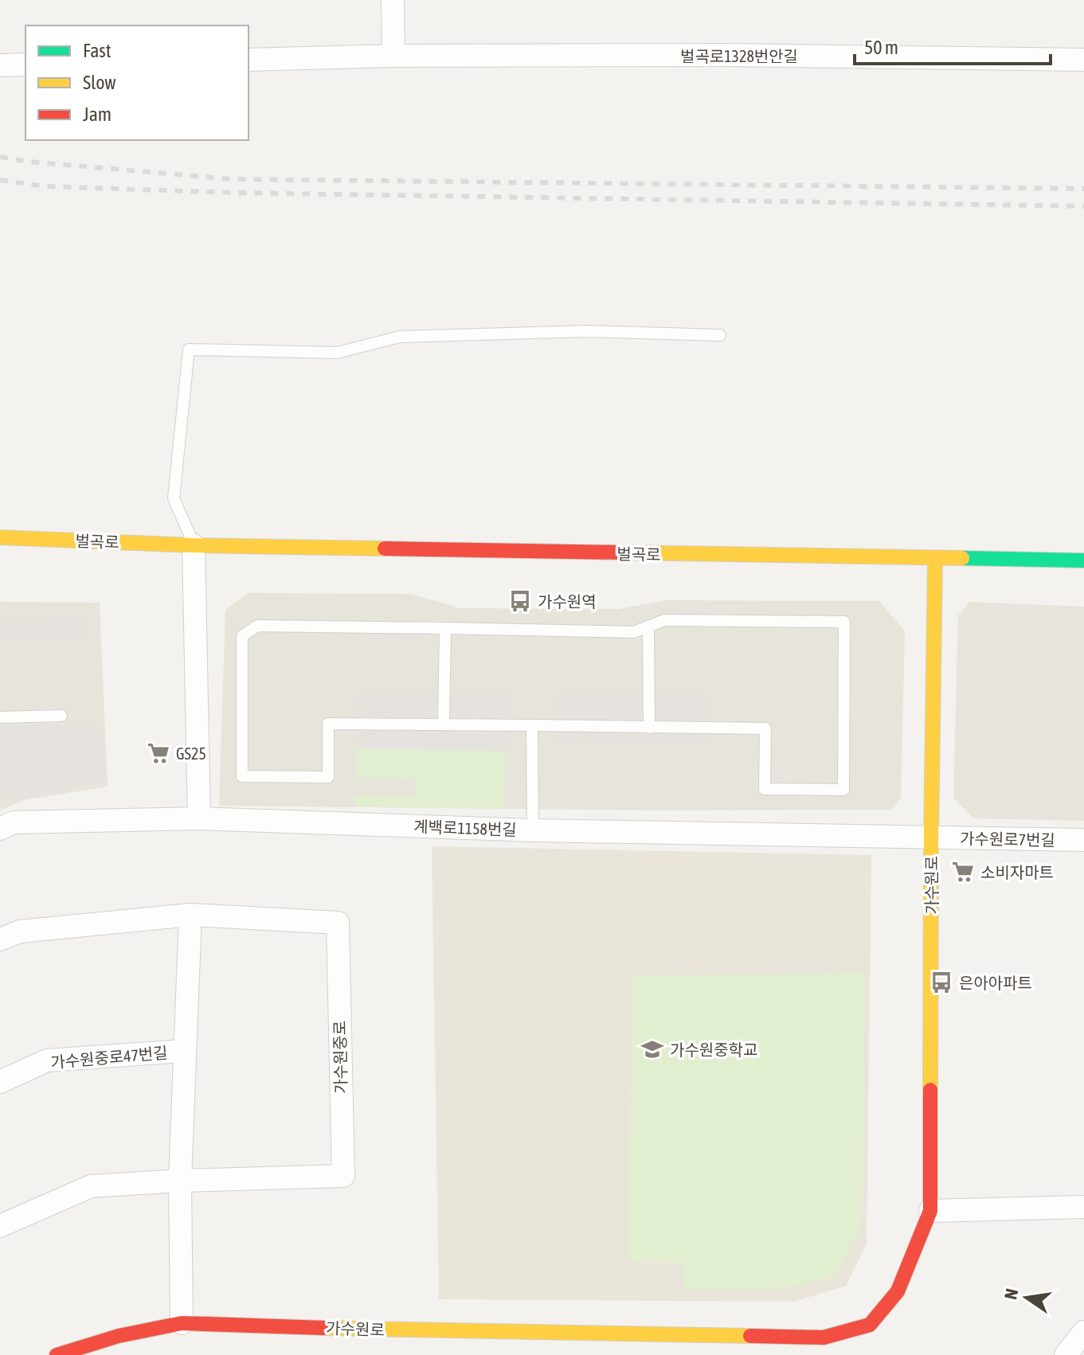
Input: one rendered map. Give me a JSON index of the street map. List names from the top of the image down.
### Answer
{
  "streets": {
    "street": [
      "벌곡로1328번안길",
      "벌곡로",
      "계백로1158번길",
      "가수원로7번길",
      "가수원로",
      "가수원중로47번길",
      "가수원중로"
    ]
  },
  "crossings": [
    ["벌곡로", "가수원로"],
    ["계백로1158번길", "가수원로7번길"],
    ["계백로1158번길", "가수원로"],
    ["가수원로7번길", "가수원로"]
  ],
  "places": {
    "bus stop": ["가수원역", "은아아파트"],
    "supermarket": ["GS25", "소비자마트"],
    "school or university": ["가수원중학교"]
  },
  "legend": ["Fast", "Slow", "Jam"],
  "scale_bar": "50 m",
  "north": "left"
}
